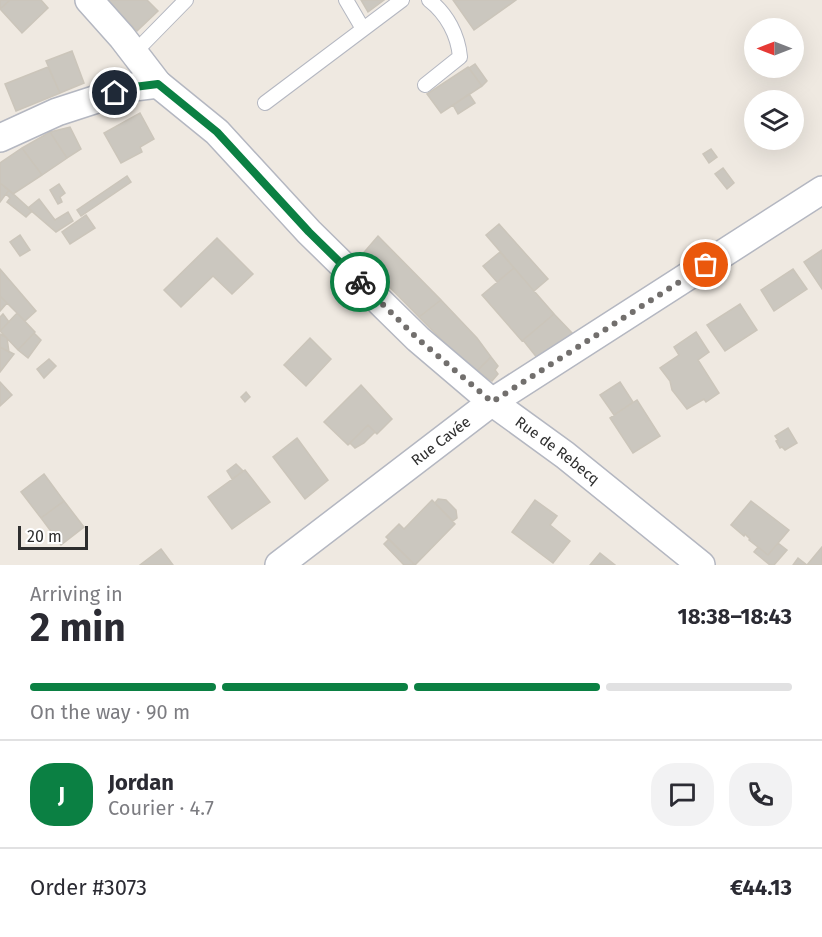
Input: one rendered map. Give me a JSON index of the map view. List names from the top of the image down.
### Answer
{
  "streets": {
    "street": ["Rue Cavée", "Rue de Rebecq"]
  },
  "crossings": [
    ["Rue Cavée", "Rue de Rebecq"]
  ],
  "scale_bar": "20 m",
  "north": "left",
  "page": {
    "scale": "20 m",
    "heading": ["2 min", "Arriving in", "18:38–18:43"],
    "panel": [
      "Jordan",
      "Courier · 4.7",
      "Order #3073",
      "€44.13"
    ],
    "bar": "On the way · 90 m",
    "round": "J"
  }
}
